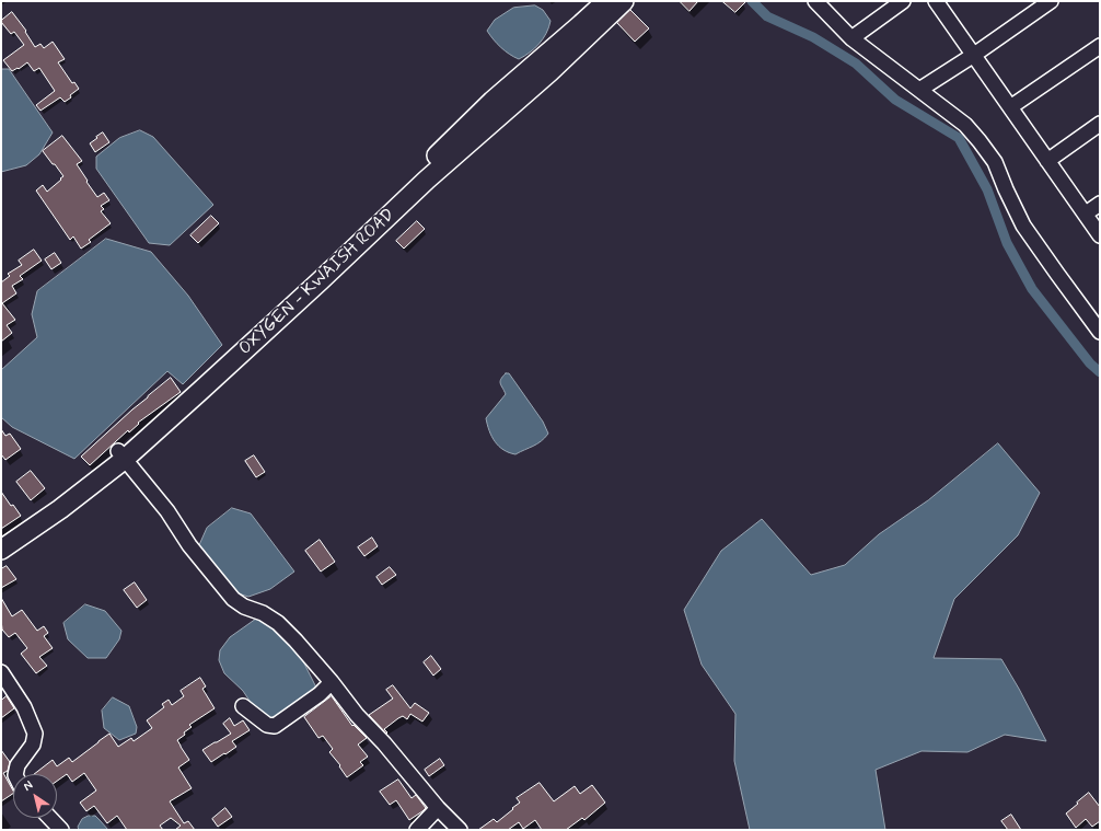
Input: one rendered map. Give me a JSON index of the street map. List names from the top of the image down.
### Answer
{
  "streets": {
    "main road": ["OXYGEN - KWAISH ROAD"]
  },
  "north": "top left"
}
